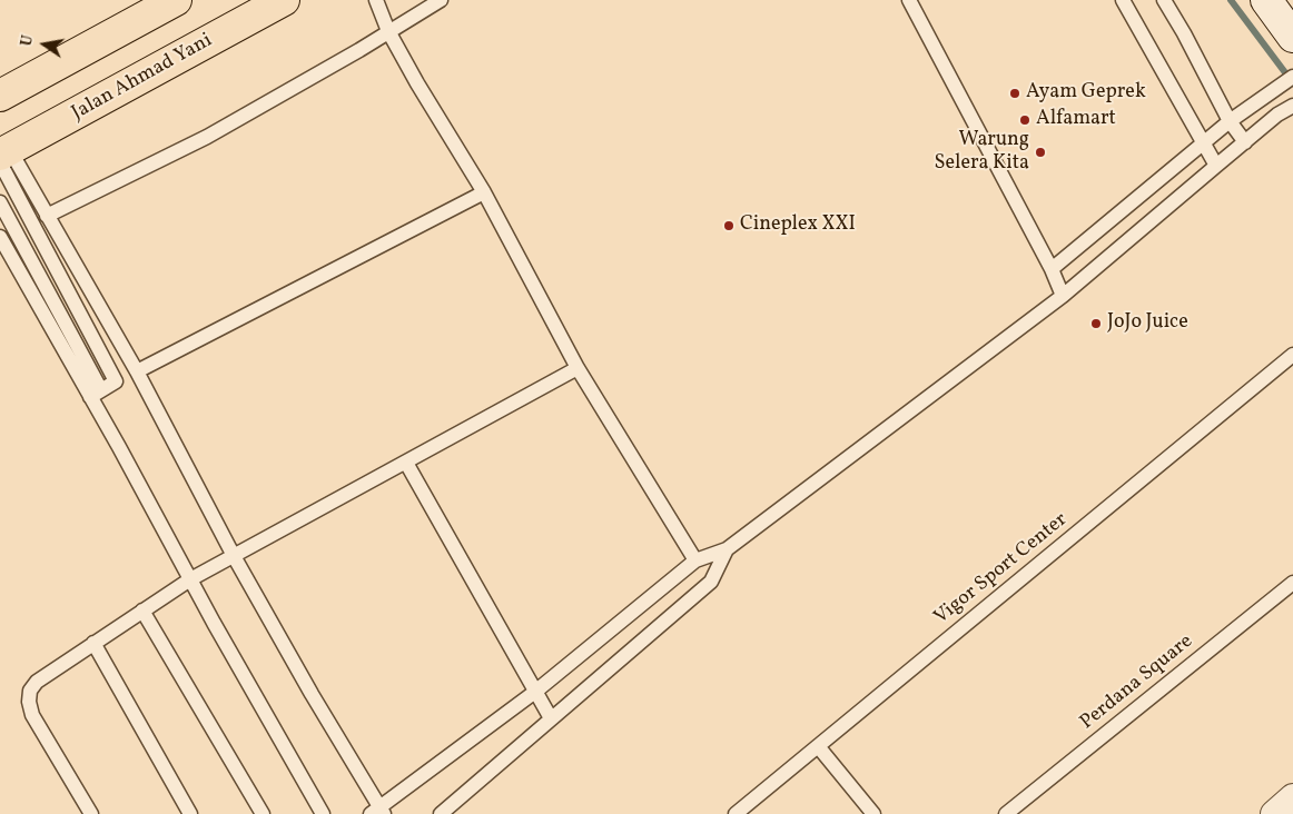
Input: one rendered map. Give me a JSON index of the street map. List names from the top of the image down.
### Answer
{
  "streets": {
    "highway": ["Jalan Ahmad Yani"],
    "lane": ["Vigor Sport Center", "Perdana Square"]
  },
  "places": [
    "Ayam Geprek",
    "Alfamart",
    "Warung Selera Kita",
    "Cineplex XXI",
    "JoJo Juice"
  ],
  "north": "left"
}
